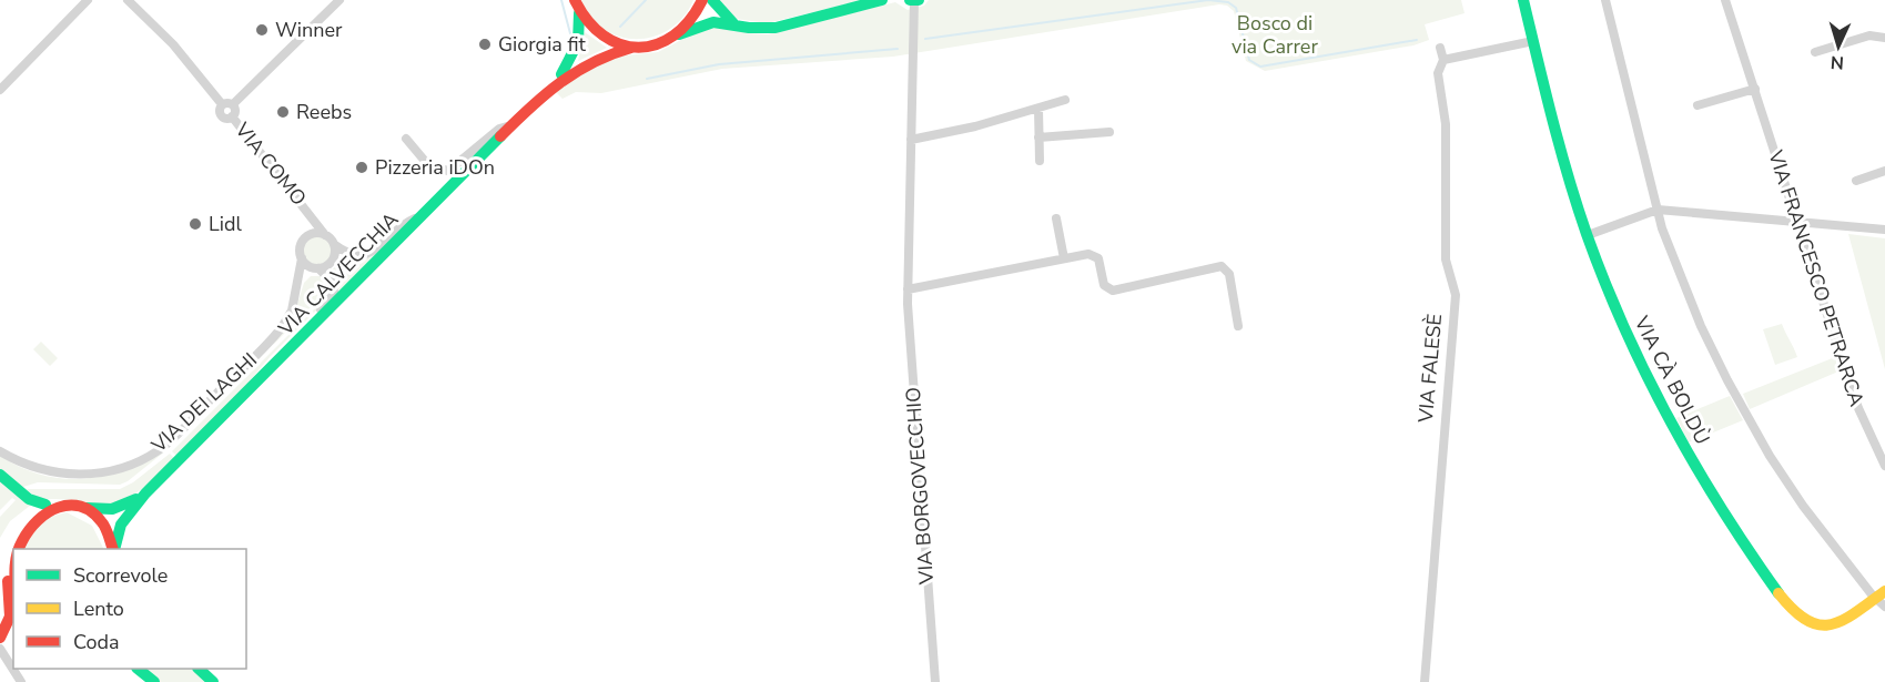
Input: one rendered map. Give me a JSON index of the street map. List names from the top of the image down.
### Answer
{
  "streets": {
    "main road": ["VIA CALVECCHIA", "VIA CÀ BOLDÙ"],
    "street": [
      "VIA COMO",
      "VIA FRANCESCO PETRARCA",
      "VIA FALESÈ",
      "VIA DEI LAGHI",
      "VIA BORGOVECCHIO"
    ]
  },
  "crossings": [
    ["VIA COMO", "VIA CALVECCHIA"],
    ["VIA COMO", "VIA DEI LAGHI"]
  ],
  "parks": ["Bosco di via Carrer"],
  "places": [
    "Winner",
    "Giorgia fit",
    "Reebs",
    "Pizzeria iDOn",
    "Lidl"
  ],
  "legend": ["Scorrevole", "Lento", "Coda"],
  "north": "bottom"
}
